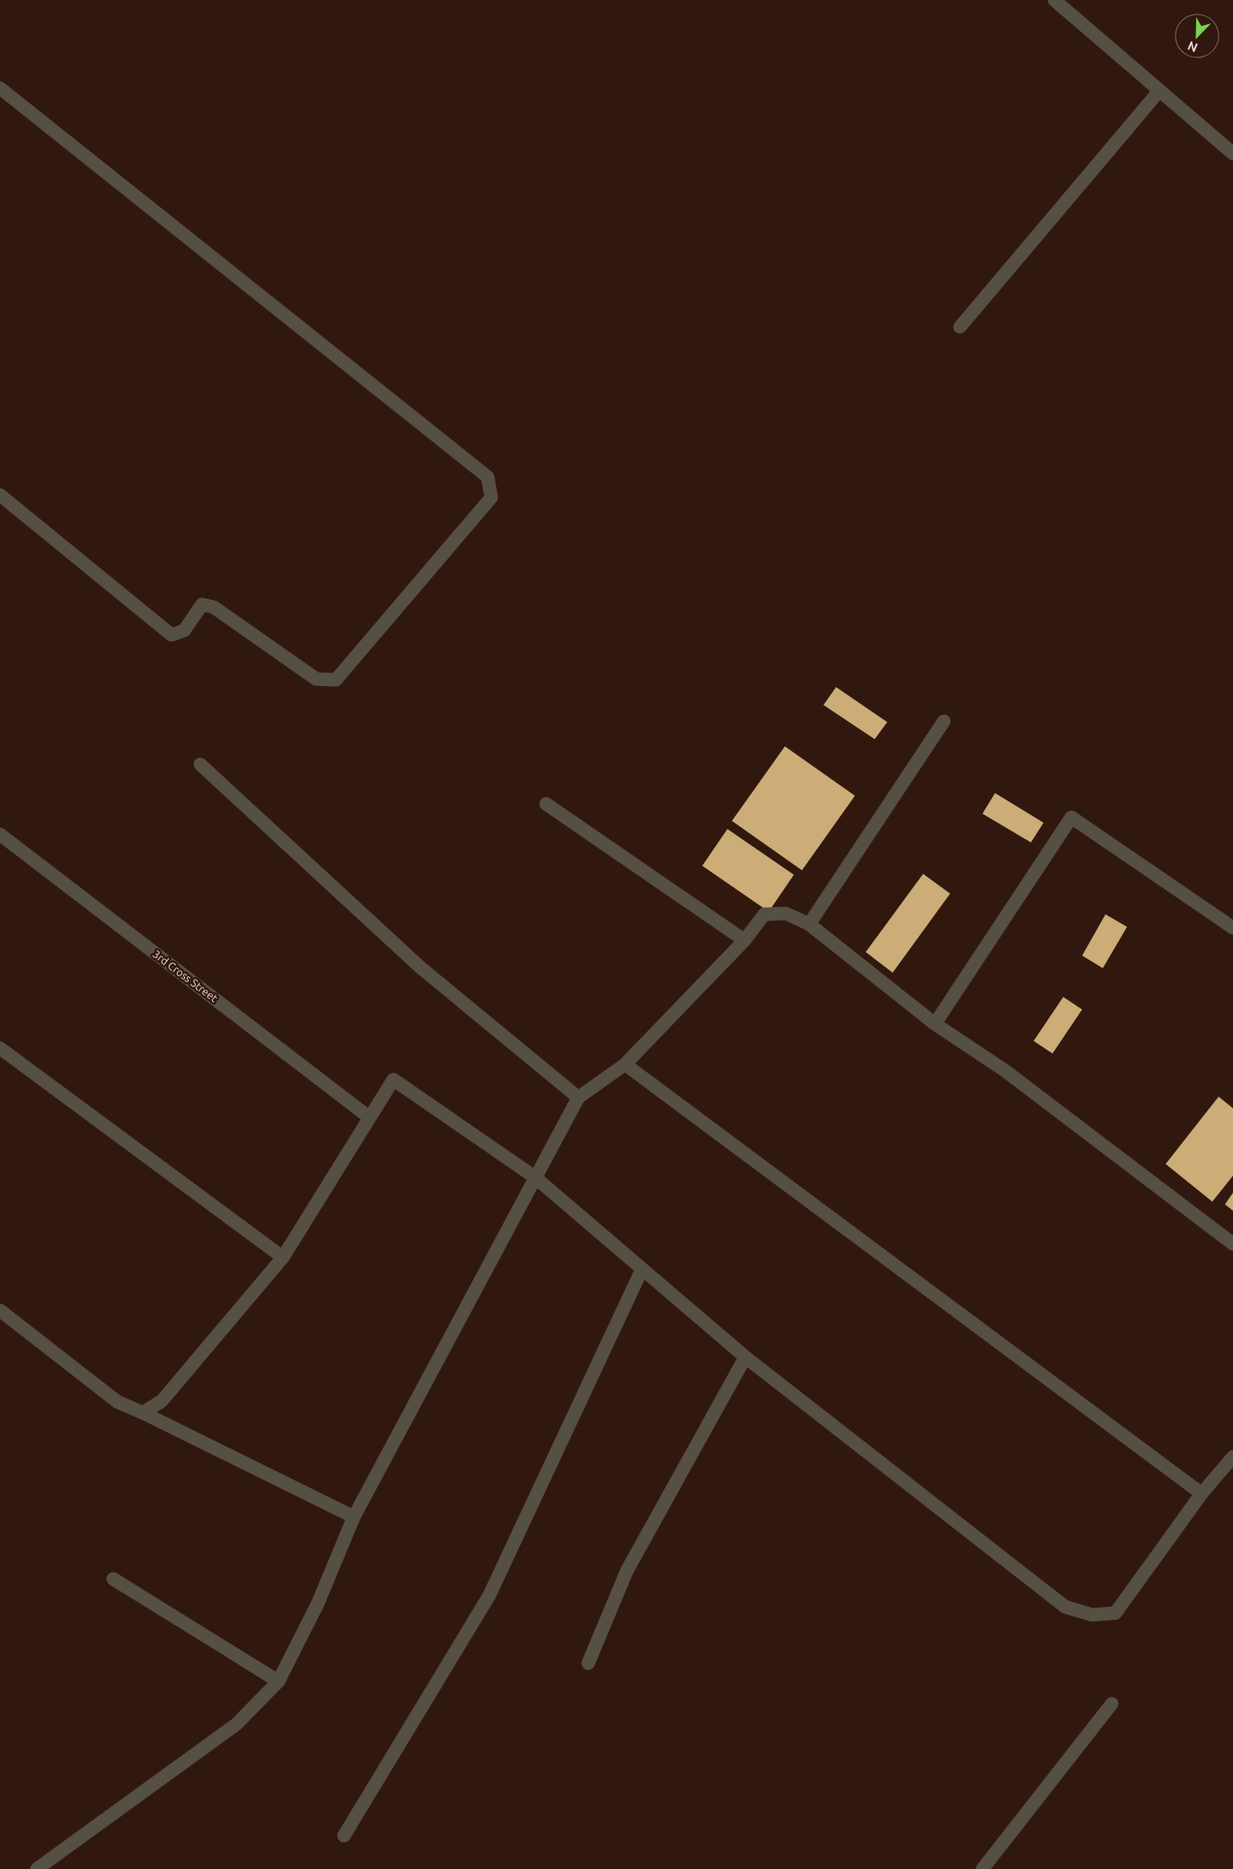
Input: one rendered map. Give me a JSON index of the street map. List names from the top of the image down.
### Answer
{
  "streets": {
    "street": ["3rd Cross Street"]
  },
  "north": "bottom left"
}
